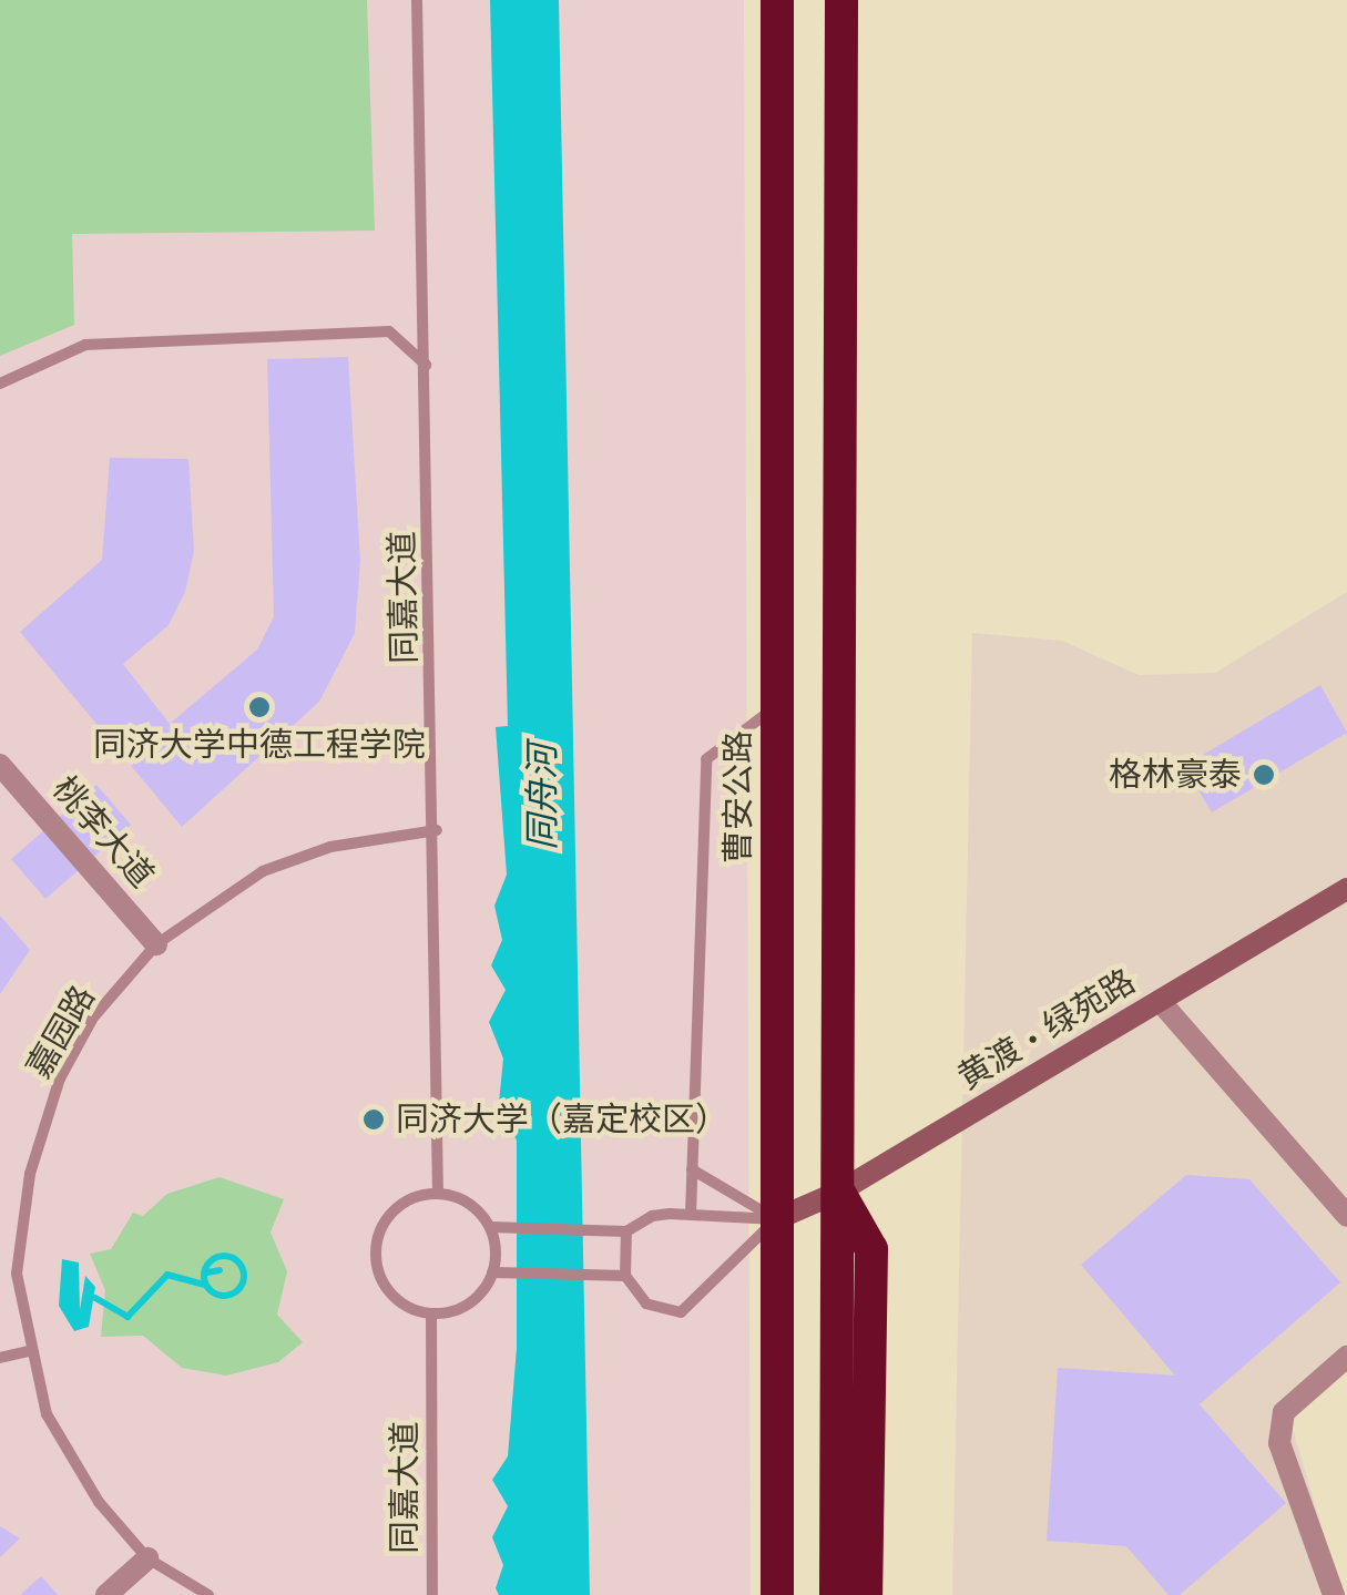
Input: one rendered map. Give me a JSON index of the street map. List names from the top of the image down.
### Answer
{
  "streets": {
    "highway": ["曹安公路"],
    "street": ["桃李大道", "黄渡 • 绿苑路"],
    "lane": ["同嘉大道", "嘉园路"]
  },
  "crossings": [
    ["同嘉大道", "嘉园路"],
    ["曹安公路", "黄渡 • 绿苑路"],
    ["桃李大道", "嘉园路"]
  ],
  "water": ["同舟河"],
  "places": ["同济大学中德工程学院", "格林豪泰", "同济大学（嘉定校区）"]
}
